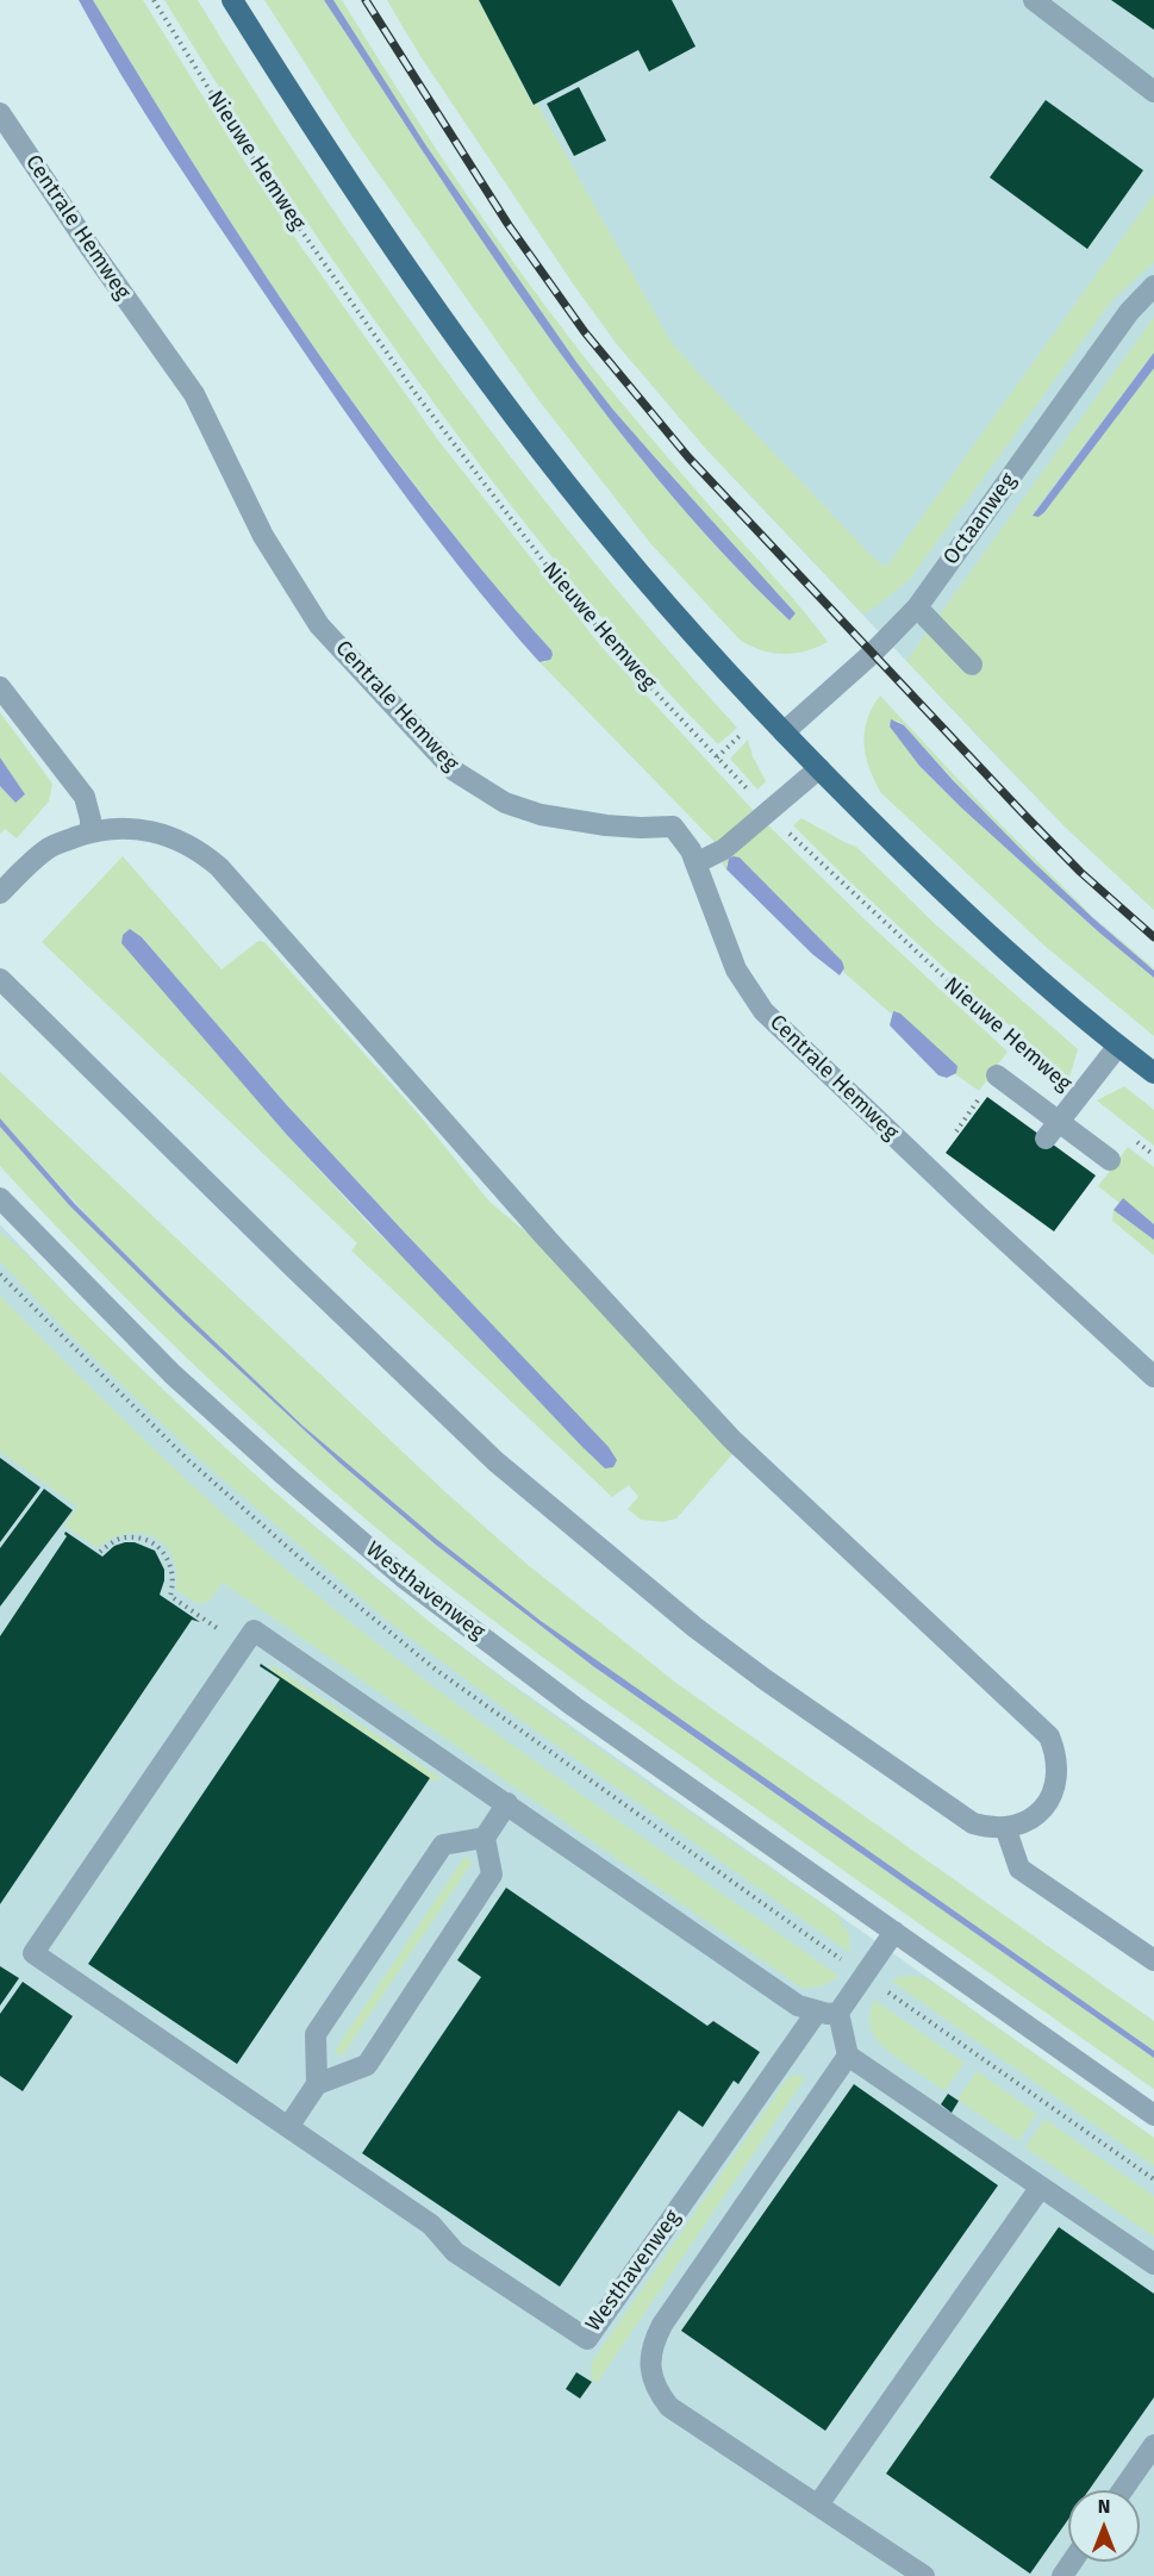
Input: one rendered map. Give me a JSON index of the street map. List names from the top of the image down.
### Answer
{
  "streets": {
    "street": ["Centrale Hemweg", "Octaanweg", "Westhavenweg"],
    "path": ["Nieuwe Hemweg"]
  },
  "north": "top"
}
